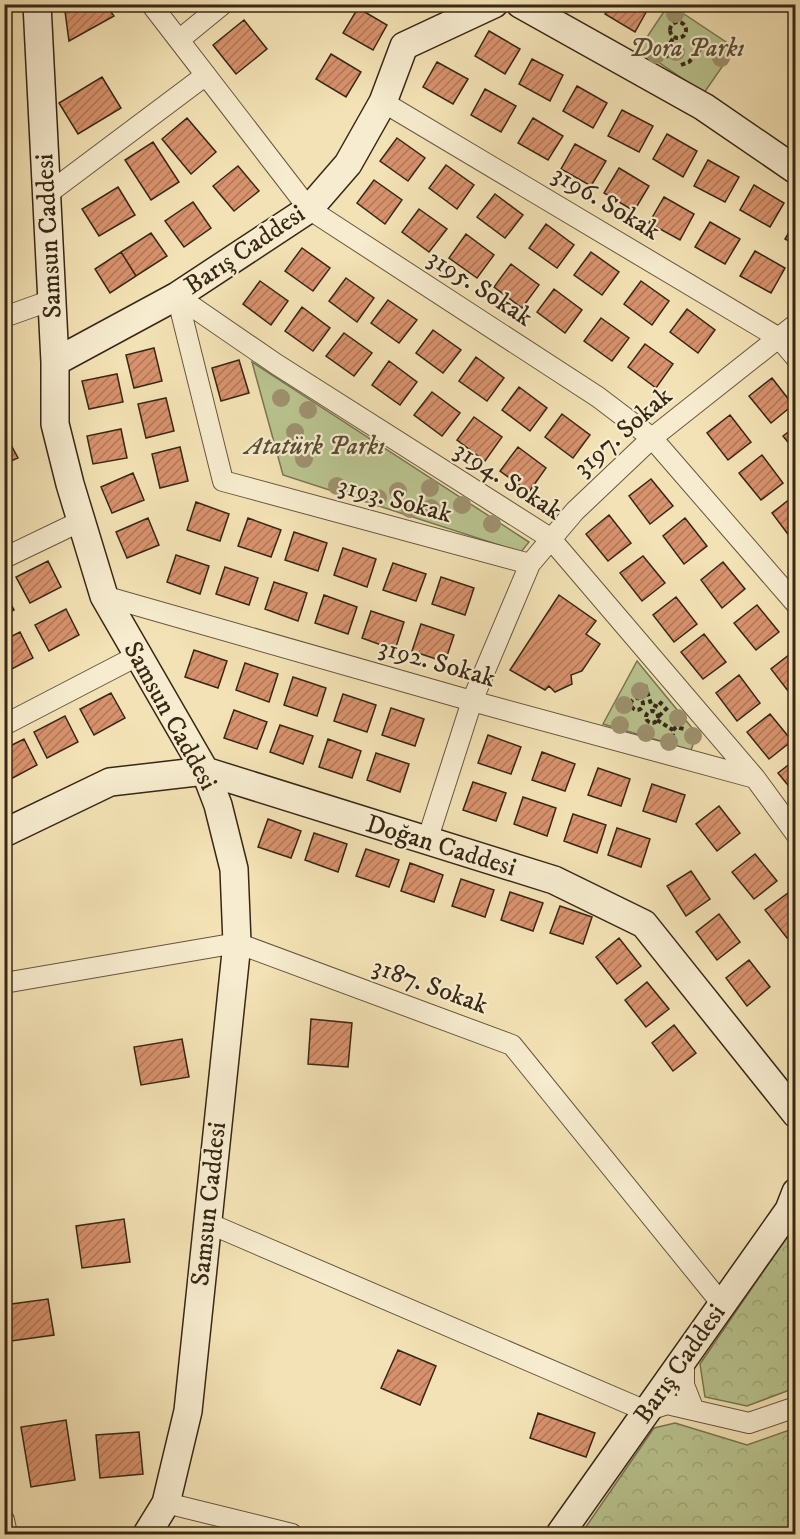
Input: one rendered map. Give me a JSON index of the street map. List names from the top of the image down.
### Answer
{
  "streets": {
    "street": [
      "3196. Sokak",
      "Samsun Caddesi",
      "Barış Caddesi",
      "3195. Sokak",
      "3197. Sokak",
      "3194. Sokak",
      "3193. Sokak",
      "3192. Sokak",
      "Doğan Caddesi",
      "3187. Sokak"
    ]
  },
  "crossings": [
    ["3196. Sokak", "Barış Caddesi"],
    ["3196. Sokak", "3197. Sokak"],
    ["Samsun Caddesi", "Barış Caddesi"],
    ["Samsun Caddesi", "3192. Sokak"],
    ["Samsun Caddesi", "Doğan Caddesi"],
    ["Samsun Caddesi", "3187. Sokak"],
    ["Barış Caddesi", "3195. Sokak"],
    ["Barış Caddesi", "3194. Sokak"],
    ["Barış Caddesi", "3193. Sokak"],
    ["Barış Caddesi", "3187. Sokak"],
    ["3195. Sokak", "3197. Sokak"],
    ["3197. Sokak", "3194. Sokak"],
    ["3197. Sokak", "3193. Sokak"],
    ["3197. Sokak", "3192. Sokak"],
    ["3197. Sokak", "Doğan Caddesi"],
    ["3194. Sokak", "3193. Sokak"],
    ["3194. Sokak", "3192. Sokak"]
  ],
  "parks": ["Dora Parkı", "Atatürk Parkı"]
}
